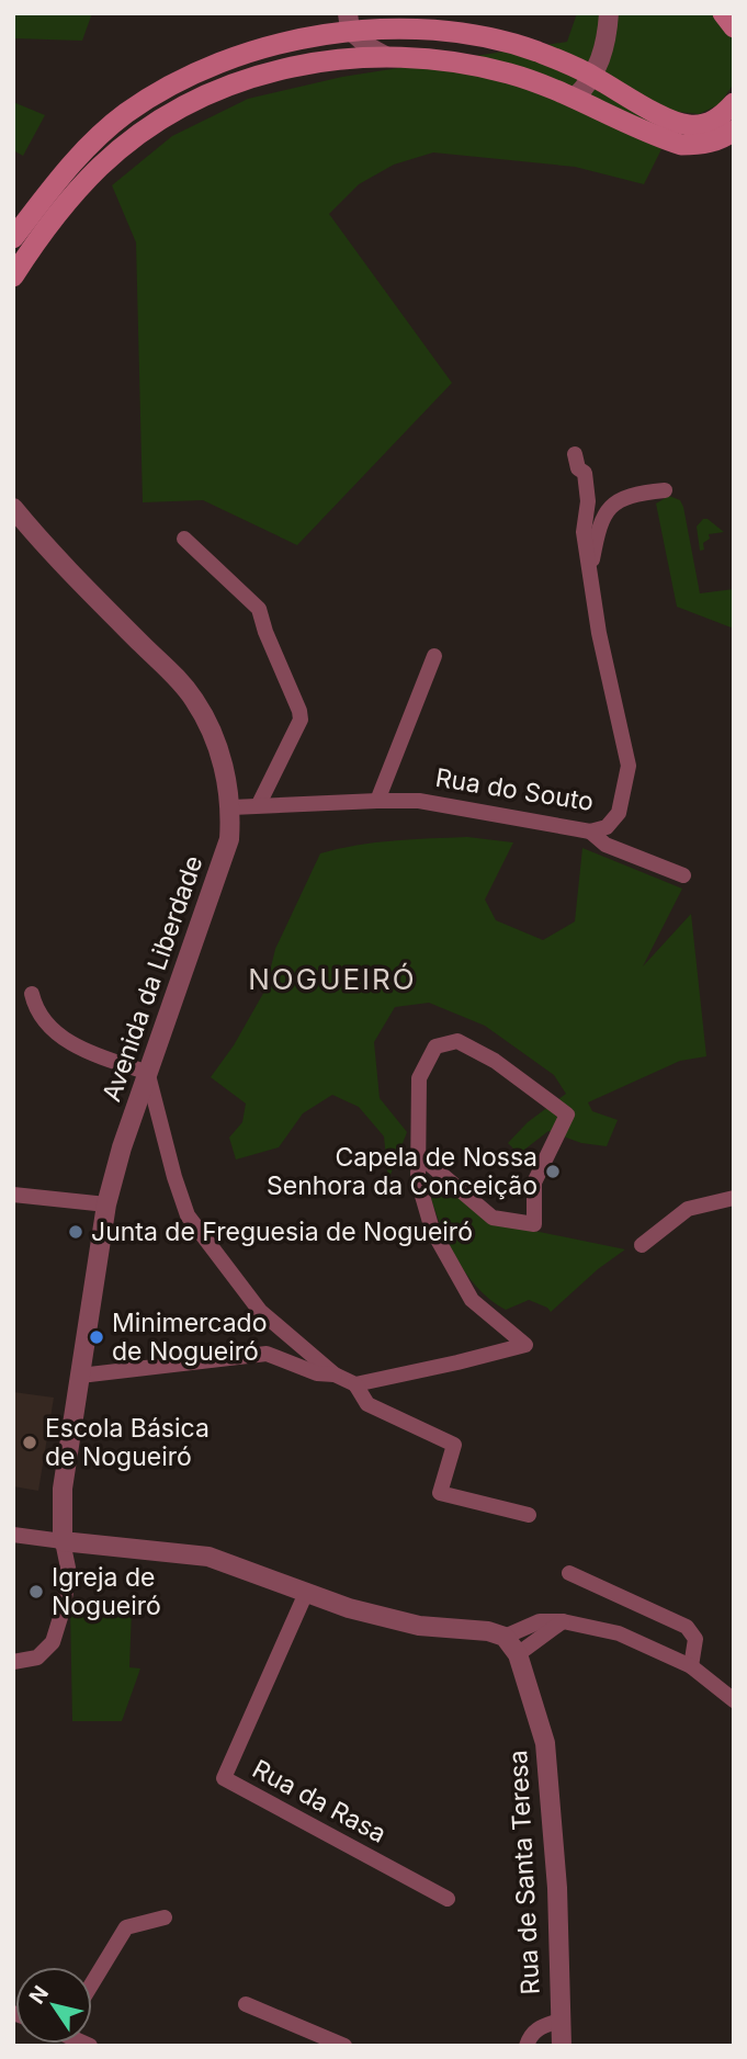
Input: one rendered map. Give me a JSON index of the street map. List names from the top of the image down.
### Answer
{
  "streets": {
    "street": [
      "Rua do Souto",
      "Avenida da Liberdade",
      "Rua da Rasa",
      "Rua de Santa Teresa"
    ]
  },
  "crossings": [
    ["Rua do Souto", "Avenida da Liberdade"]
  ],
  "districts": ["NOGUEIRÓ"],
  "places": [
    "Capela de Nossa Senhora da Conceição",
    "Junta de Freguesia de Nogueiró",
    "Minimercado de Nogueiró",
    "Escola Básica de Nogueiró",
    "Igreja de Nogueiró"
  ],
  "north": "top left"
}
